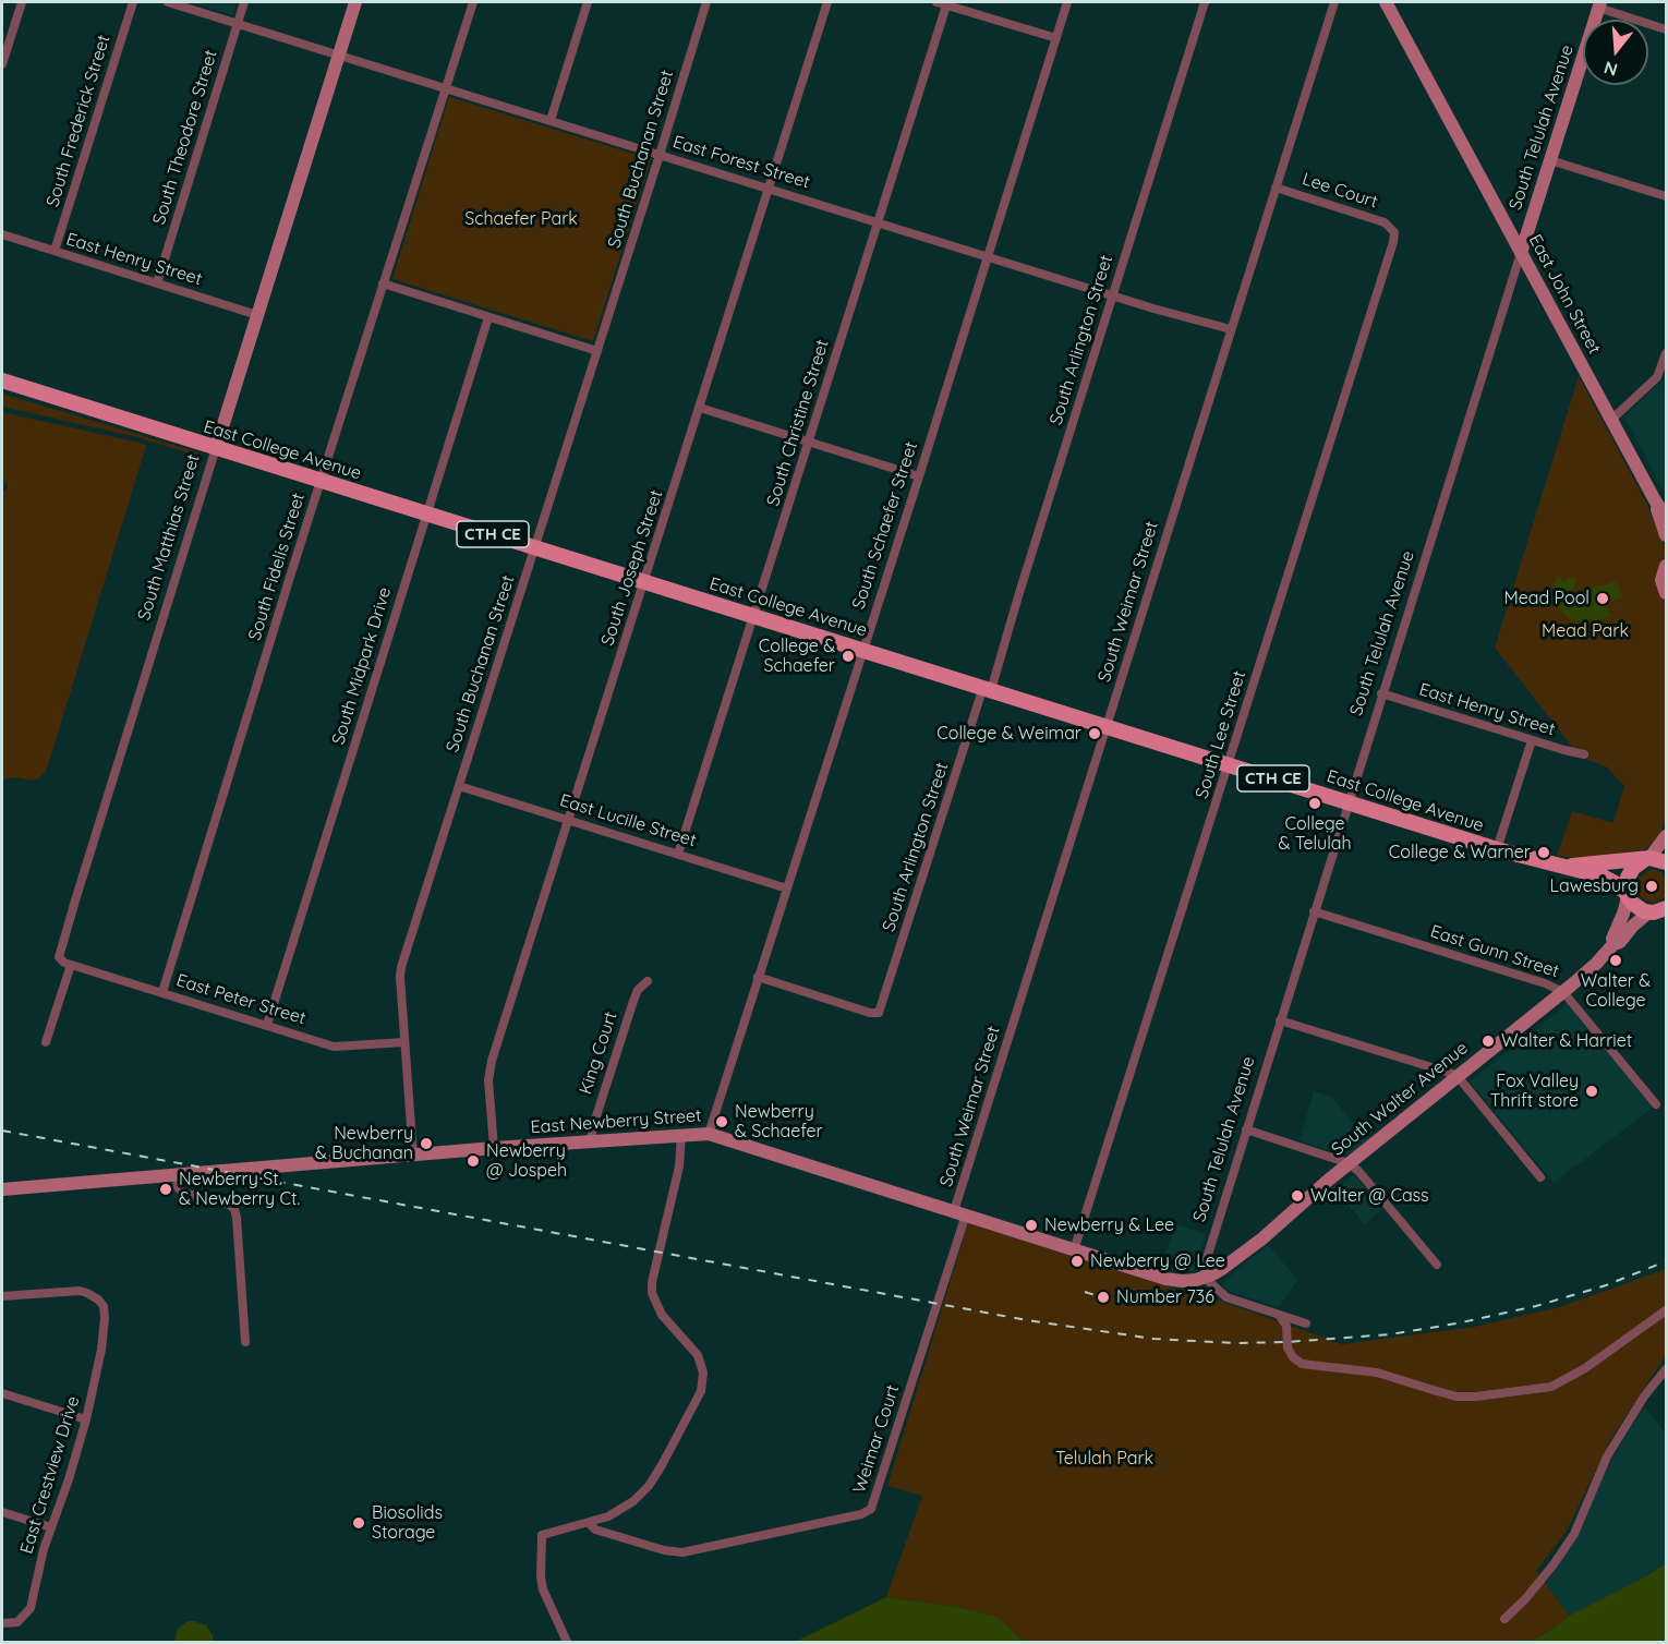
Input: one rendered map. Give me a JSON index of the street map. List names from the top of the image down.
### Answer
{
  "streets": {
    "main road": [
      "South Telulah Avenue",
      "East John Street",
      "East College Avenue",
      "CTH CE",
      "South Matthias Street",
      "South Walter Avenue",
      "East Newberry Street"
    ],
    "street": [
      "South Frederick Street",
      "South Theodore Street",
      "South Buchanan Street",
      "East Forest Street",
      "Lee Court",
      "East Henry Street",
      "South Arlington Street",
      "South Christine Street",
      "South Schaefer Street",
      "South Fidelis Street",
      "South Joseph Street",
      "South Weimar Street",
      "South Midpark Drive",
      "South Lee Street",
      "East Lucille Street",
      "East Gunn Street",
      "East Peter Street",
      "King Court",
      "Weimar Court",
      "East Crestview Drive"
    ]
  },
  "crossings": [
    ["South Frederick Street", "East Henry Street"],
    ["South Telulah Avenue", "East Henry Street"],
    ["South Telulah Avenue", "East John Street"],
    ["South Telulah Avenue", "East College Avenue"],
    ["South Telulah Avenue", "East Gunn Street"],
    ["South Telulah Avenue", "South Walter Avenue"],
    ["South Telulah Avenue", "East Newberry Street"],
    ["South Theodore Street", "East Forest Street"],
    ["South Theodore Street", "East Henry Street"],
    ["South Buchanan Street", "East Forest Street"],
    ["South Buchanan Street", "East College Avenue"],
    ["South Buchanan Street", "East Lucille Street"],
    ["South Buchanan Street", "East Peter Street"],
    ["South Buchanan Street", "East Newberry Street"],
    ["East Forest Street", "South Arlington Street"],
    ["East Forest Street", "South Christine Street"],
    ["East Forest Street", "South Schaefer Street"],
    ["East Forest Street", "South Matthias Street"],
    ["East Forest Street", "South Fidelis Street"],
    ["East Forest Street", "South Joseph Street"],
    ["East Forest Street", "South Weimar Street"],
    ["Lee Court", "South Weimar Street"],
    ["Lee Court", "South Lee Street"],
    ["East Henry Street", "South Matthias Street"],
    ["South Arlington Street", "East College Avenue"],
    ["South Arlington Street", "South Schaefer Street"],
    ["South Christine Street", "East College Avenue"],
    ["South Christine Street", "East Lucille Street"],
    ["East College Avenue", "South Schaefer Street"],
    ["East College Avenue", "South Matthias Street"],
    ["East College Avenue", "South Fidelis Street"],
    ["East College Avenue", "South Joseph Street"],
    ["East College Avenue", "South Weimar Street"],
    ["East College Avenue", "South Midpark Drive"],
    ["East College Avenue", "South Lee Street"],
    ["East College Avenue", "South Walter Avenue"],
    ["South Schaefer Street", "East Lucille Street"],
    ["South Schaefer Street", "East Newberry Street"],
    ["South Matthias Street", "East Peter Street"],
    ["South Fidelis Street", "East Peter Street"],
    ["South Joseph Street", "East Lucille Street"],
    ["South Joseph Street", "East Newberry Street"],
    ["South Weimar Street", "East Newberry Street"],
    ["South Weimar Street", "Weimar Court"],
    ["South Midpark Drive", "East Peter Street"],
    ["South Lee Street", "East Newberry Street"],
    ["East Gunn Street", "South Walter Avenue"],
    ["King Court", "East Newberry Street"],
    ["South Walter Avenue", "East Newberry Street"],
    ["East Newberry Street", "Weimar Court"]
  ],
  "parks": ["Schaefer Park", "Mead Park", "Telulah Park"],
  "places": [
    "Mead Pool",
    "College & Schaefer",
    "College & Weimar",
    "College & Telulah",
    "College & Warner",
    "Lawesburg",
    "Walter & College",
    "Walter & Harriet",
    "Fox Valley Thrift store",
    "Newberry & Schaefer",
    "Newberry & Buchanan",
    "Newberry @ Jospeh",
    "Newberry St. & Newberry Ct.",
    "Walter @ Cass",
    "Newberry & Lee",
    "Newberry @ Lee",
    "Number 736",
    "Biosolids Storage"
  ],
  "north": "bottom"
}
